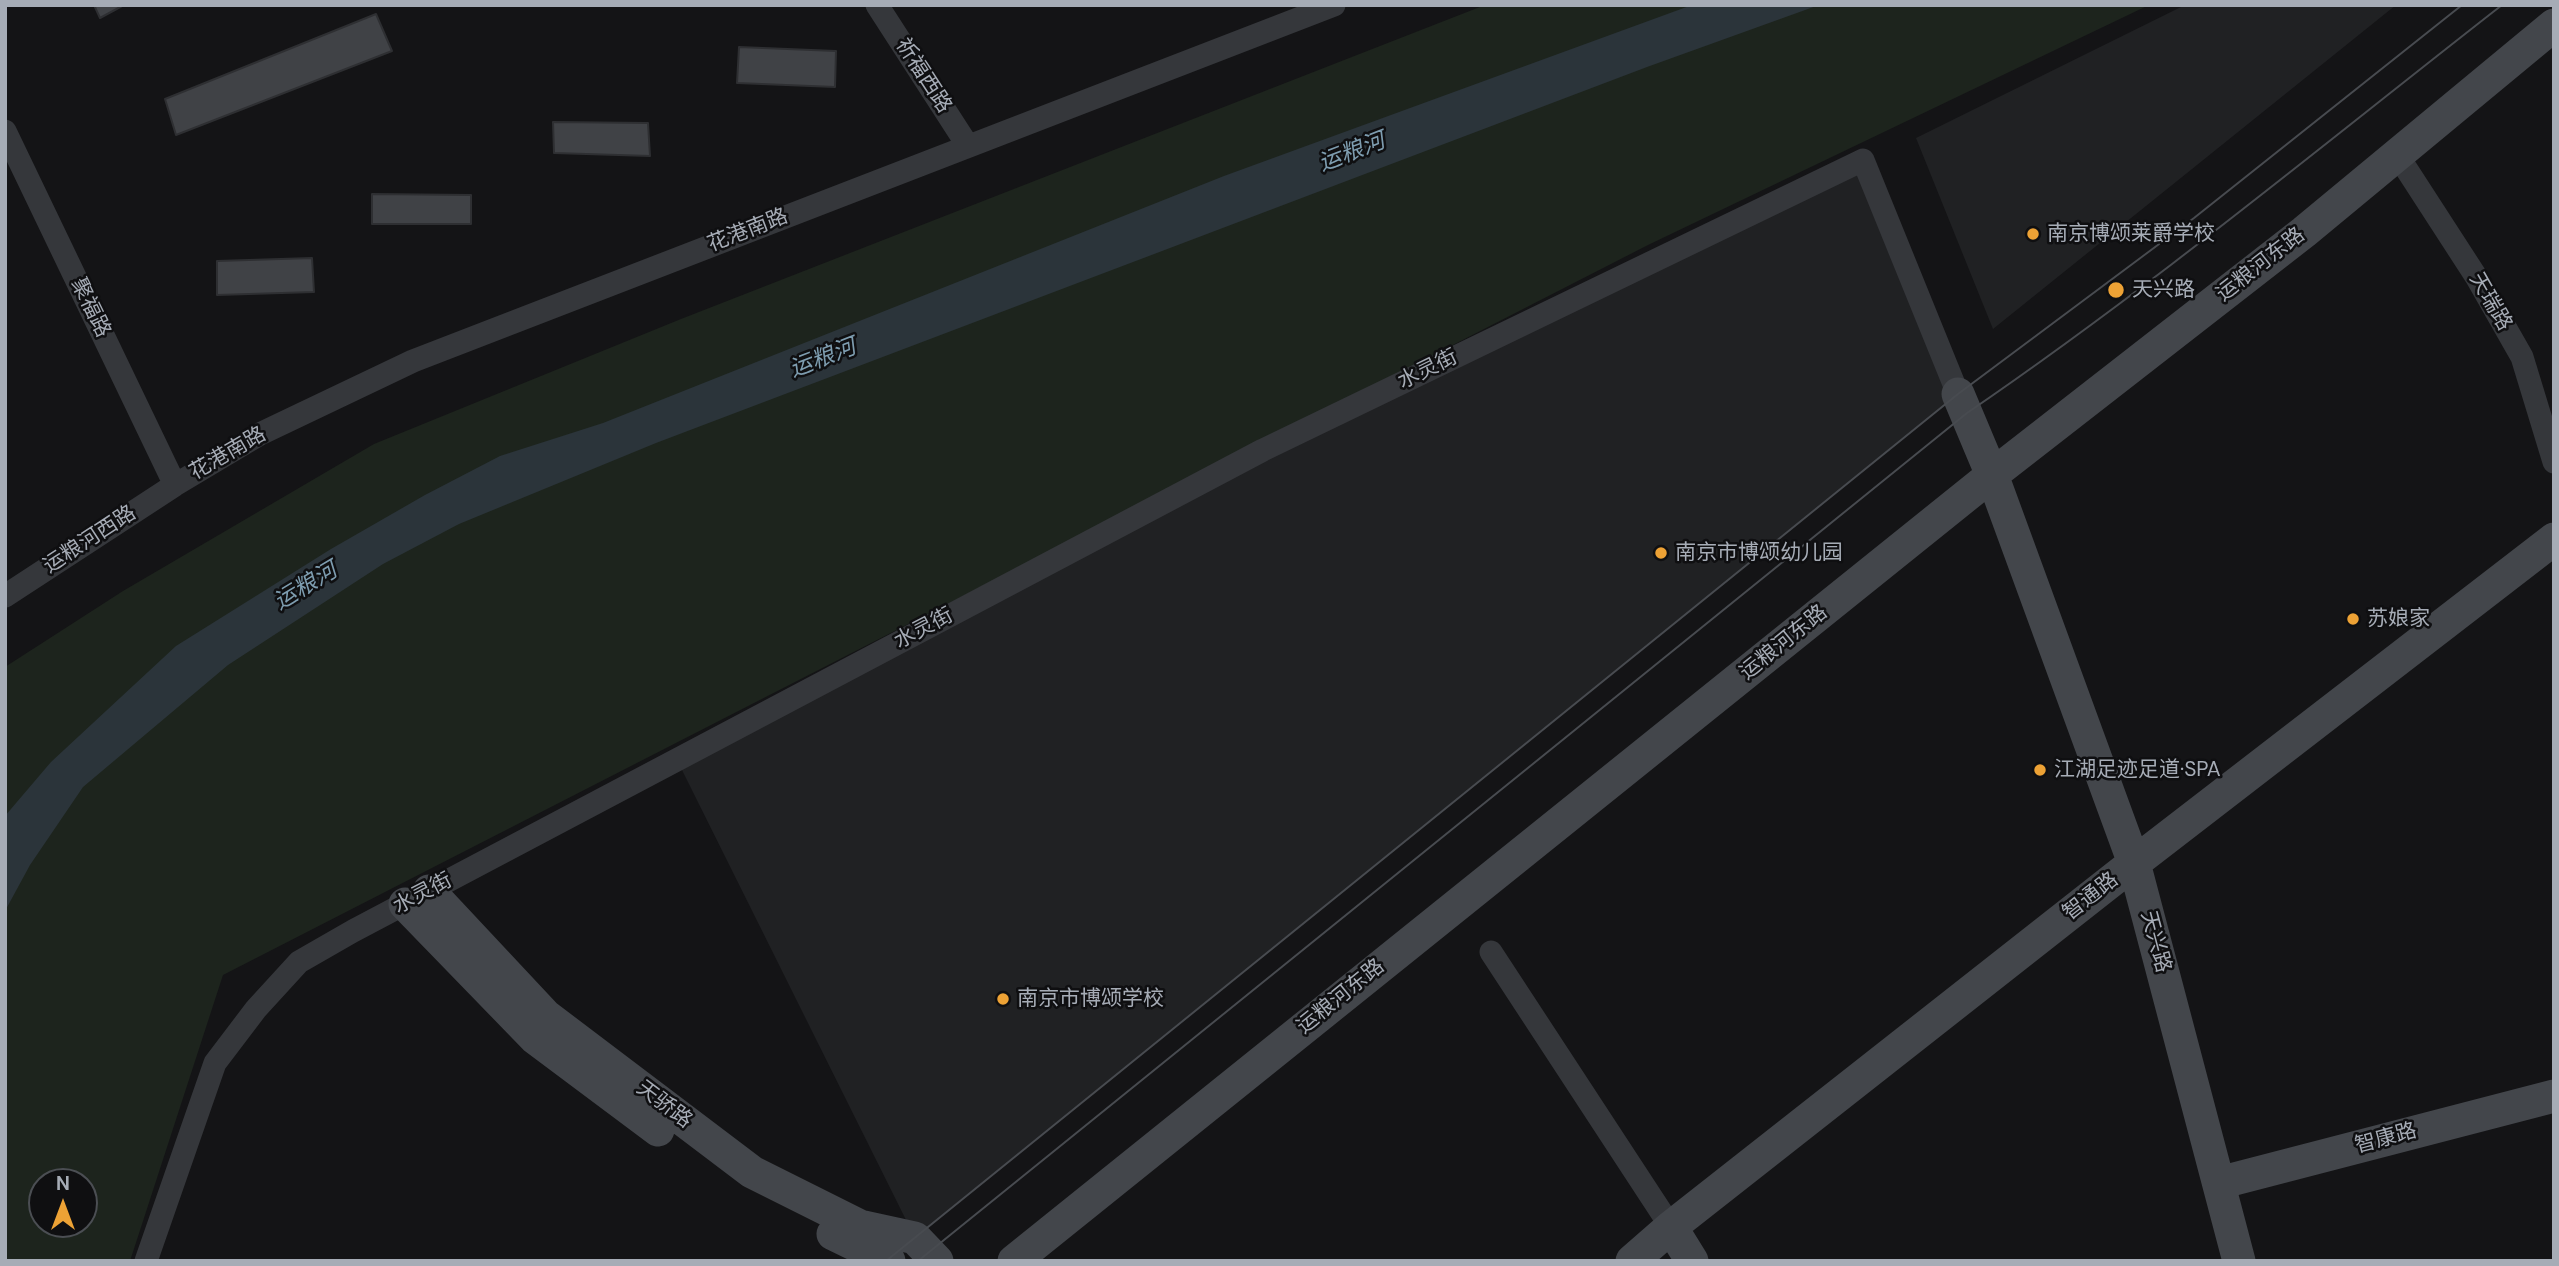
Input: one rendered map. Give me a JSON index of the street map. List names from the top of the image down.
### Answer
{
  "streets": {
    "street": [
      "祈福西路",
      "花港南路",
      "运粮河东路",
      "天瑞路",
      "聚福路",
      "水灵街",
      "运粮河西路",
      "智通路",
      "天兴路",
      "天骄路",
      "智康路"
    ]
  },
  "crossings": [
    ["祈福西路", "花港南路"],
    ["花港南路", "聚福路"],
    ["花港南路", "运粮河西路"],
    ["运粮河东路", "天瑞路"],
    ["运粮河东路", "天兴路"],
    ["聚福路", "运粮河西路"],
    ["水灵街", "天兴路"],
    ["水灵街", "天骄路"],
    ["智通路", "天兴路"],
    ["天兴路", "智康路"]
  ],
  "water": ["运粮河"],
  "places": [
    "南京博颂莱爵学校",
    "天兴路",
    "南京市博颂幼儿园",
    "苏娘家",
    "江湖足迹足道·SPA",
    "南京市博颂学校"
  ],
  "north": "top"
}
